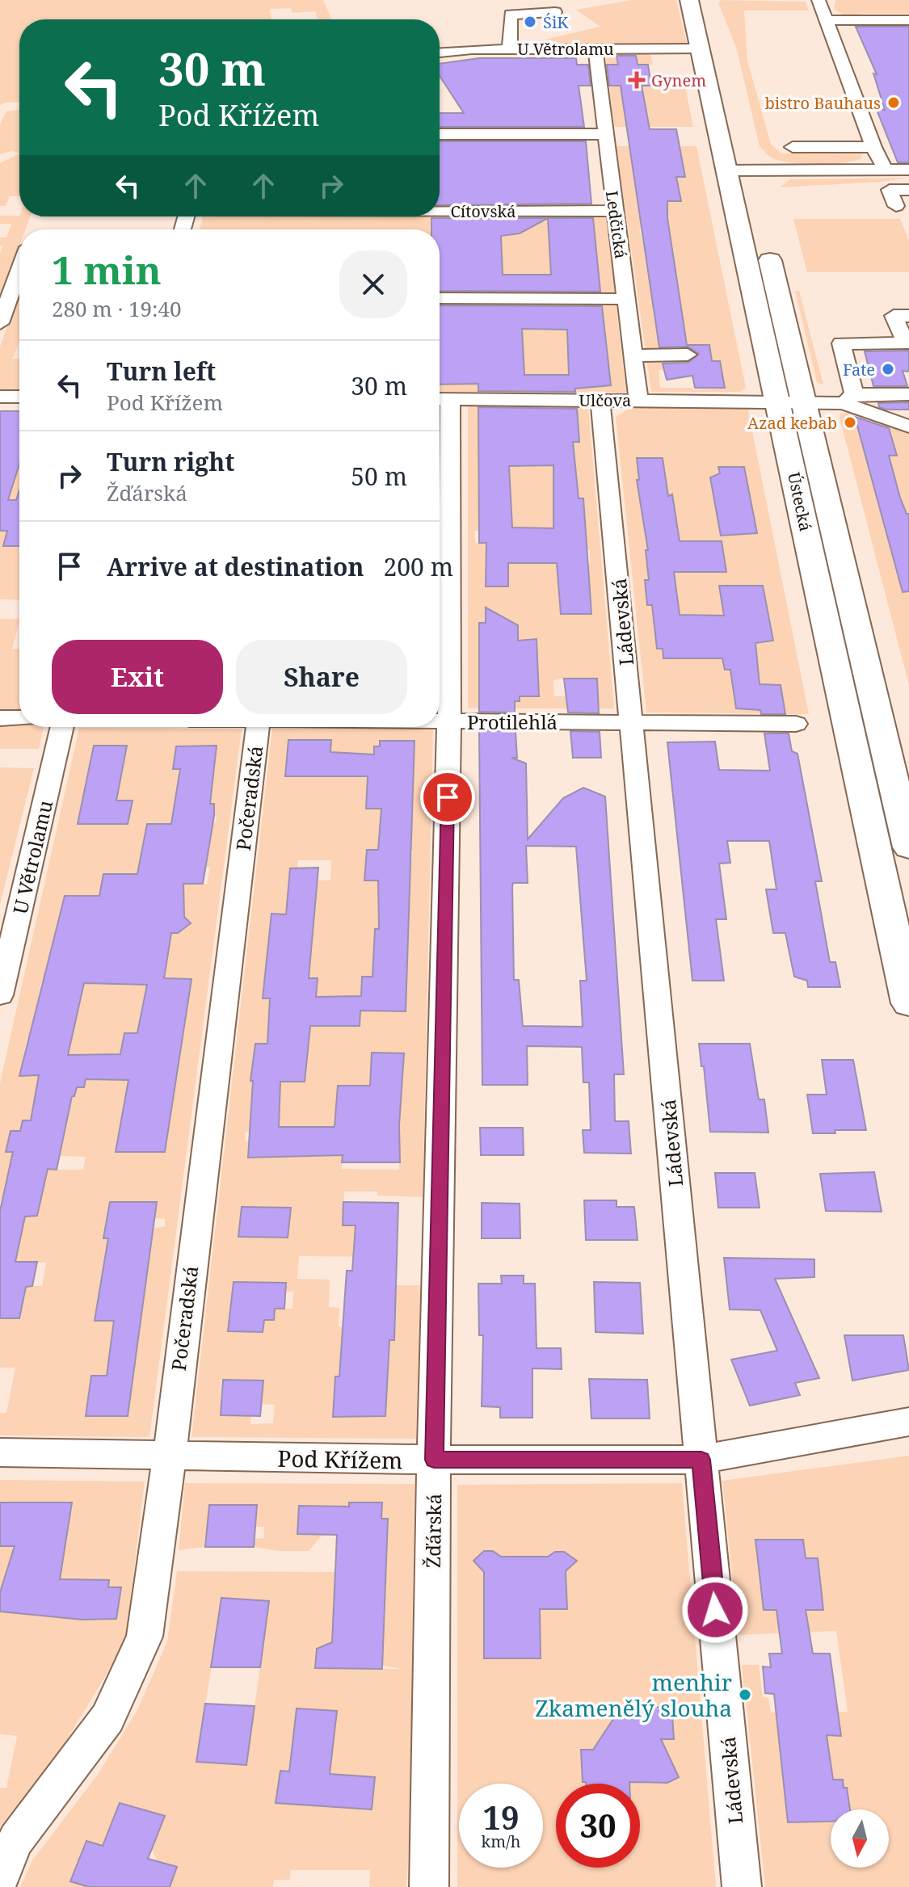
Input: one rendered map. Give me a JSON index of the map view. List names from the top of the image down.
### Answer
{
  "streets": {
    "main road": ["Ústecká"],
    "street": [
      "U Větrolamu",
      "Cítovská",
      "Ledčická",
      "Ulčova",
      "Ládevská",
      "Protilehlá",
      "Počeradská",
      "Pod Křížem",
      "Žďárská"
    ]
  },
  "crossings": [
    ["U Větrolamu", "Ledčická"],
    ["U Větrolamu", "Ústecká"],
    ["Cítovská", "Ledčická"],
    ["Ledčická", "Ulčova"],
    ["Ulčova", "Ústecká"],
    ["Ulčova", "Ládevská"],
    ["Ulčova", "Žďárská"],
    ["Ládevská", "Protilehlá"],
    ["Ládevská", "Pod Křížem"],
    ["Protilehlá", "Žďárská"],
    ["Počeradská", "Pod Křížem"],
    ["Pod Křížem", "Žďárská"]
  ],
  "places": {
    "other": [
      "ŚiK",
      "bistro Bauhaus",
      "Fate",
      "Azad kebab",
      "menhir Zkamenělý slouha"
    ],
    "health": ["Gynem"]
  },
  "north": "bottom",
  "page": {
    "turn": ["30 m", "Pod Křížem"],
    "heading": ["1 min", "280 m · 19:40"],
    "list": [
      {
        "name": "Turn left",
        "note": "Pod Křížem",
        "value": "30 m"
      },
      {
        "name": "Turn right",
        "note": "Žďárská",
        "value": "50 m"
      },
      {
        "name": "Arrive at destination",
        "value": "200 m"
      }
    ],
    "buttons": ["Exit", "Share"],
    "speed": "19 km/h",
    "limit": "30"
  }
}
